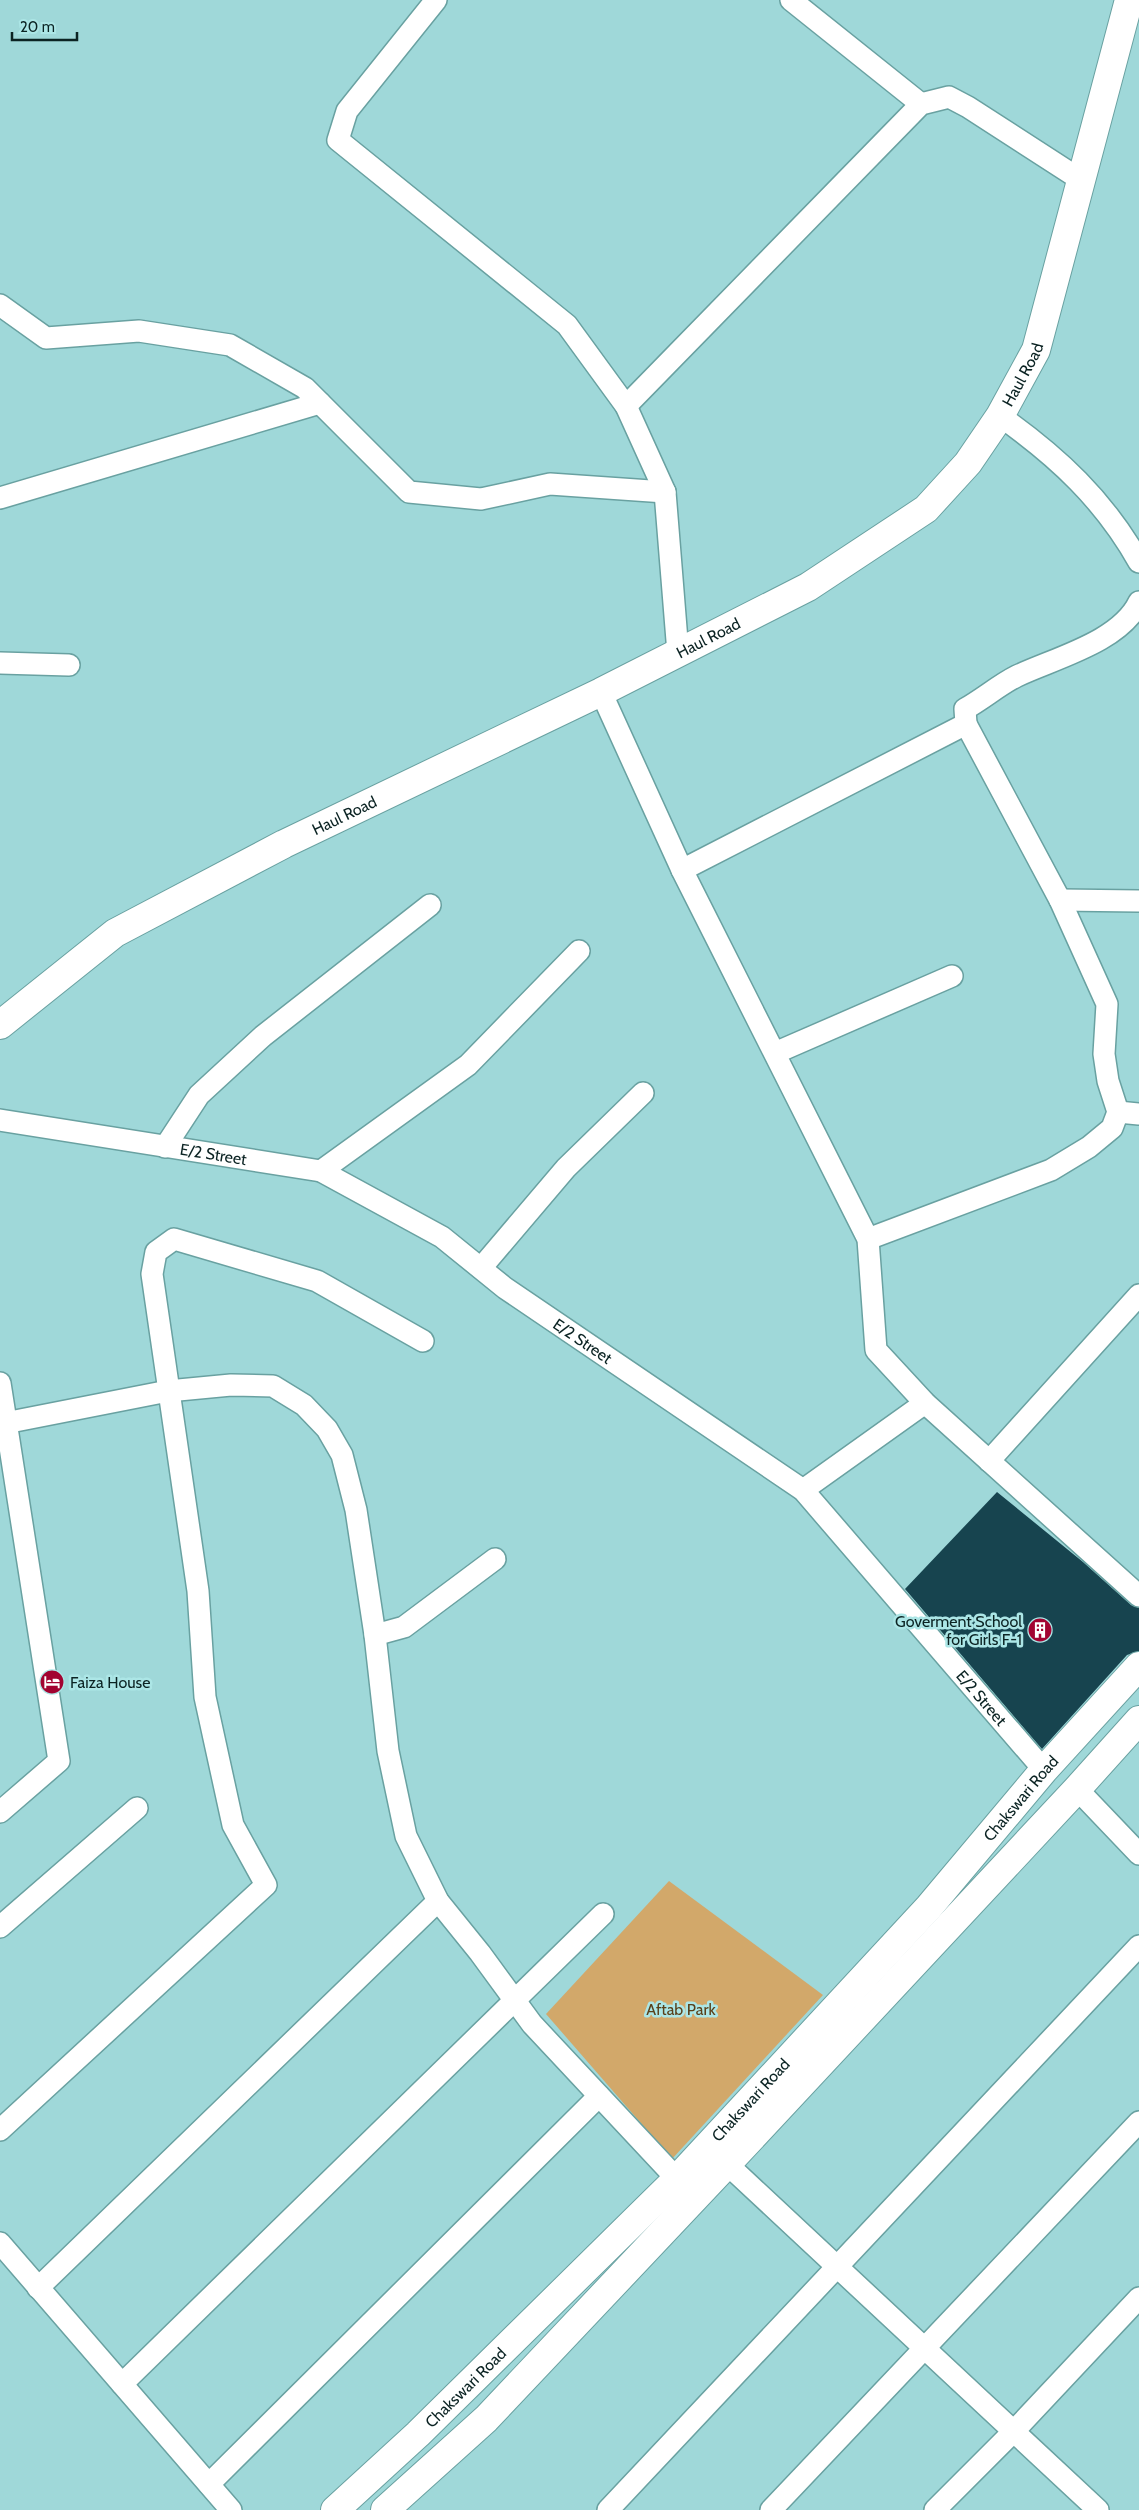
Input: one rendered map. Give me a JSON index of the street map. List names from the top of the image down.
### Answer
{
  "streets": {
    "main road": ["Haul Road", "Chakswari Road"],
    "street": ["E/2 Street"]
  },
  "crossings": [
    ["E/2 Street", "Chakswari Road"]
  ],
  "parks": ["Aftab Park"],
  "places": {
    "building": ["Goverment School for Girls F-1"],
    "hotel": ["Faiza House"]
  },
  "scale_bar": "20 m"
}
